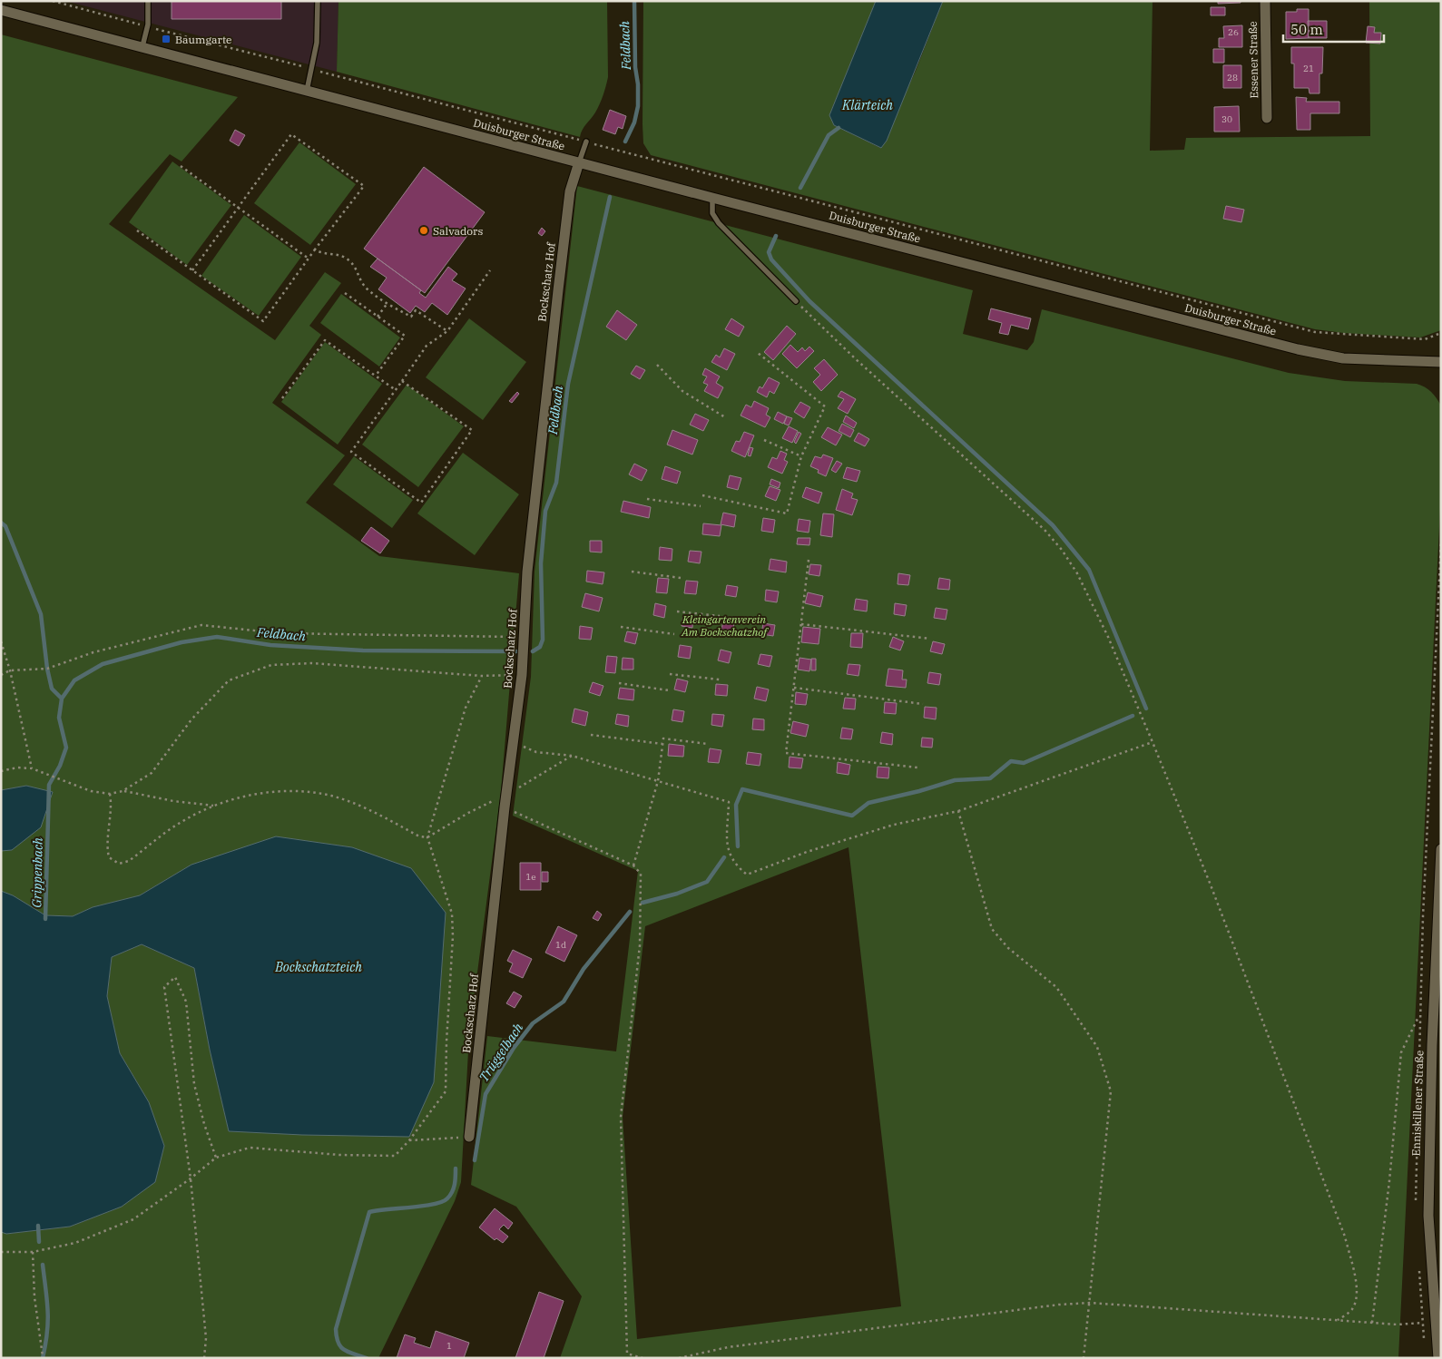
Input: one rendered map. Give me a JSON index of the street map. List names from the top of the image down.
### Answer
{
  "streets": {
    "street": [
      "Essener Straße",
      "Duisburger Straße",
      "Bockschatz Hof",
      "Enniskillener Straße"
    ]
  },
  "crossings": [
    ["Duisburger Straße", "Bockschatz Hof"]
  ],
  "water": [
    "Feldbach",
    "Klärteich",
    "Grippenbach",
    "Bockschatzteich",
    "Trüggelbach"
  ],
  "parks": ["Kleingartenverein Am Bockschatzhof"],
  "places": {
    "transit": ["Baumgarte"],
    "other": ["Salvadors"]
  },
  "house_numbers": [
    "26",
    "21",
    "28",
    "30",
    "1e",
    "1d",
    "1"
  ],
  "scale_bar": "50 m"
}
